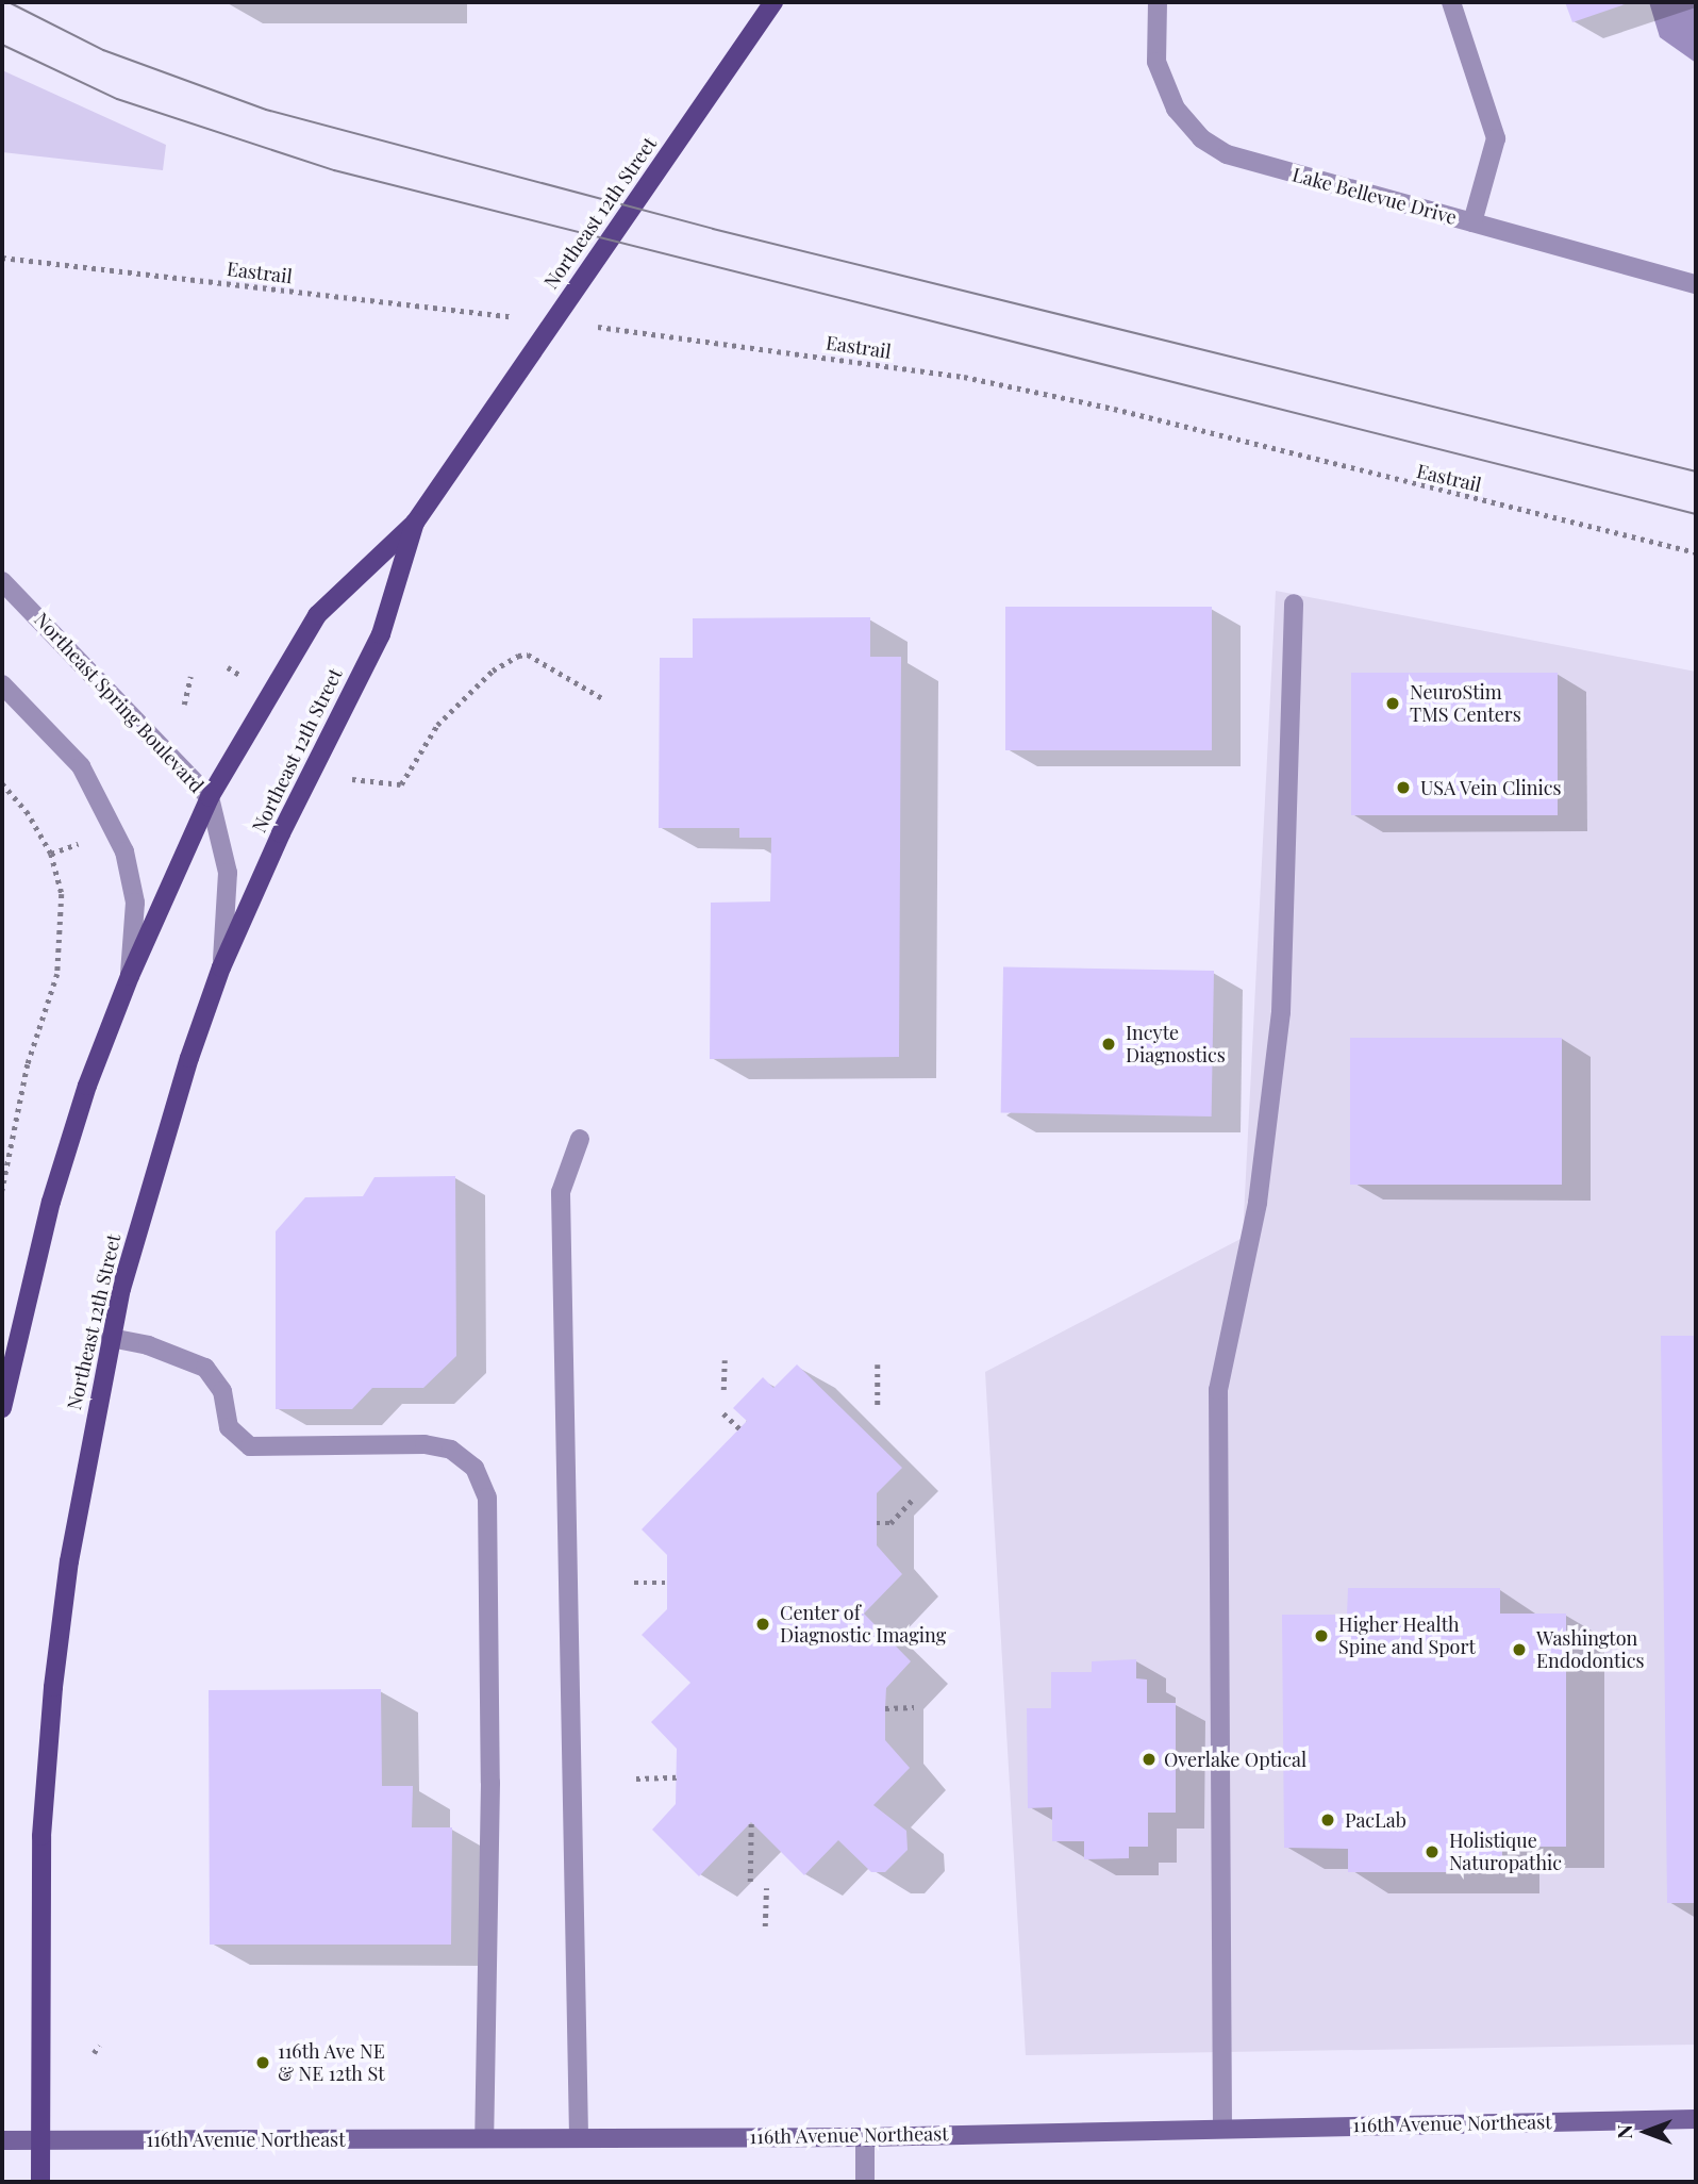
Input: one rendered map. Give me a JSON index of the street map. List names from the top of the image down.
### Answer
{
  "streets": {
    "main road": ["Northeast 12th Street", "116th Avenue Northeast"],
    "street": ["Lake Bellevue Drive", "Northeast Spring Boulevard"],
    "path": ["Eastrail"]
  },
  "crossings": [
    ["Northeast 12th Street", "Northeast Spring Boulevard"],
    ["Northeast 12th Street", "116th Avenue Northeast"]
  ],
  "places": [
    "NeuroStim TMS Centers",
    "USA Vein Clinics",
    "Incyte Diagnostics",
    "Center of Diagnostic Imaging",
    "Higher Health Spine and Sport",
    "Washington Endodontics",
    "Overlake Optical",
    "PacLab",
    "Holistique Naturopathic",
    "116th Ave NE & NE 12th St"
  ],
  "north": "left"
}
